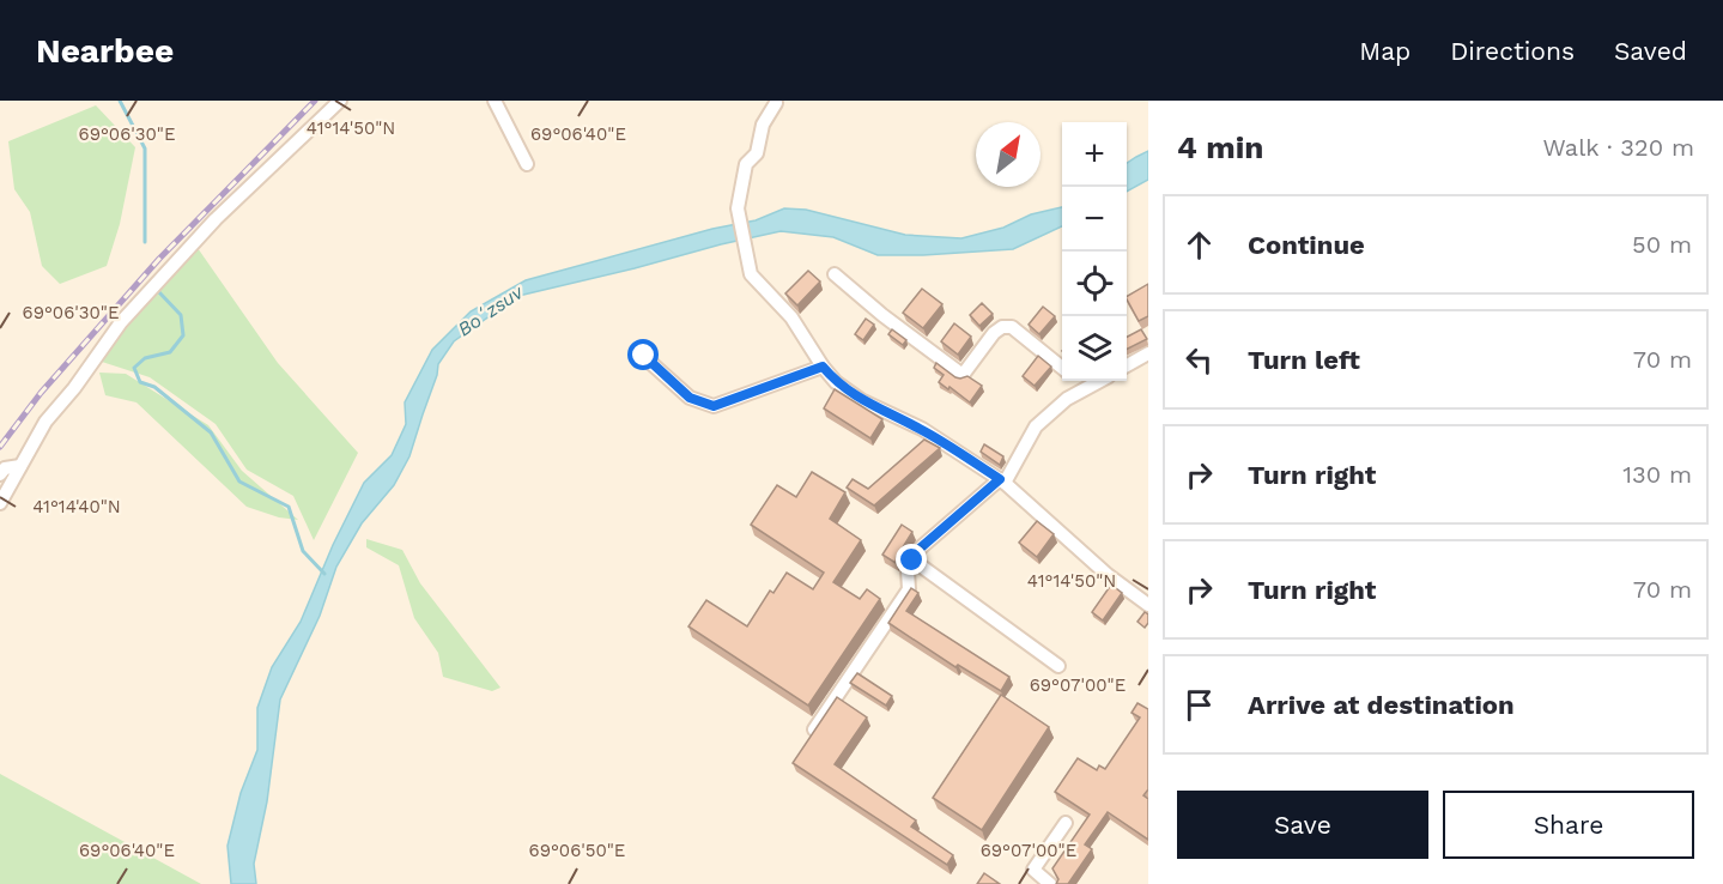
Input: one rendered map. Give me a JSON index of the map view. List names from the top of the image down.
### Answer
{
  "water": ["Boʻzsuv"],
  "north": "top right",
  "page": {
    "header": "Nearbee",
    "nav": ["Map", "Directions", "Saved"],
    "heading": ["4 min", "Walk · 320 m"],
    "map_buttons": ["+", "−"],
    "list": [
      ["Continue", "50 m"],
      ["Turn left", "70 m"],
      ["Turn right", "130 m"],
      ["Turn right", "70 m"],
      "Arrive at destination"
    ],
    "buttons": ["Save", "Share"]
  },
  "coordinates": [
    "41°14'50\"N",
    "69°06'30\"E",
    "69°06'40\"E",
    "41°14'40\"N",
    "69°07'00\"E",
    "69°06'50\"E"
  ]
}
